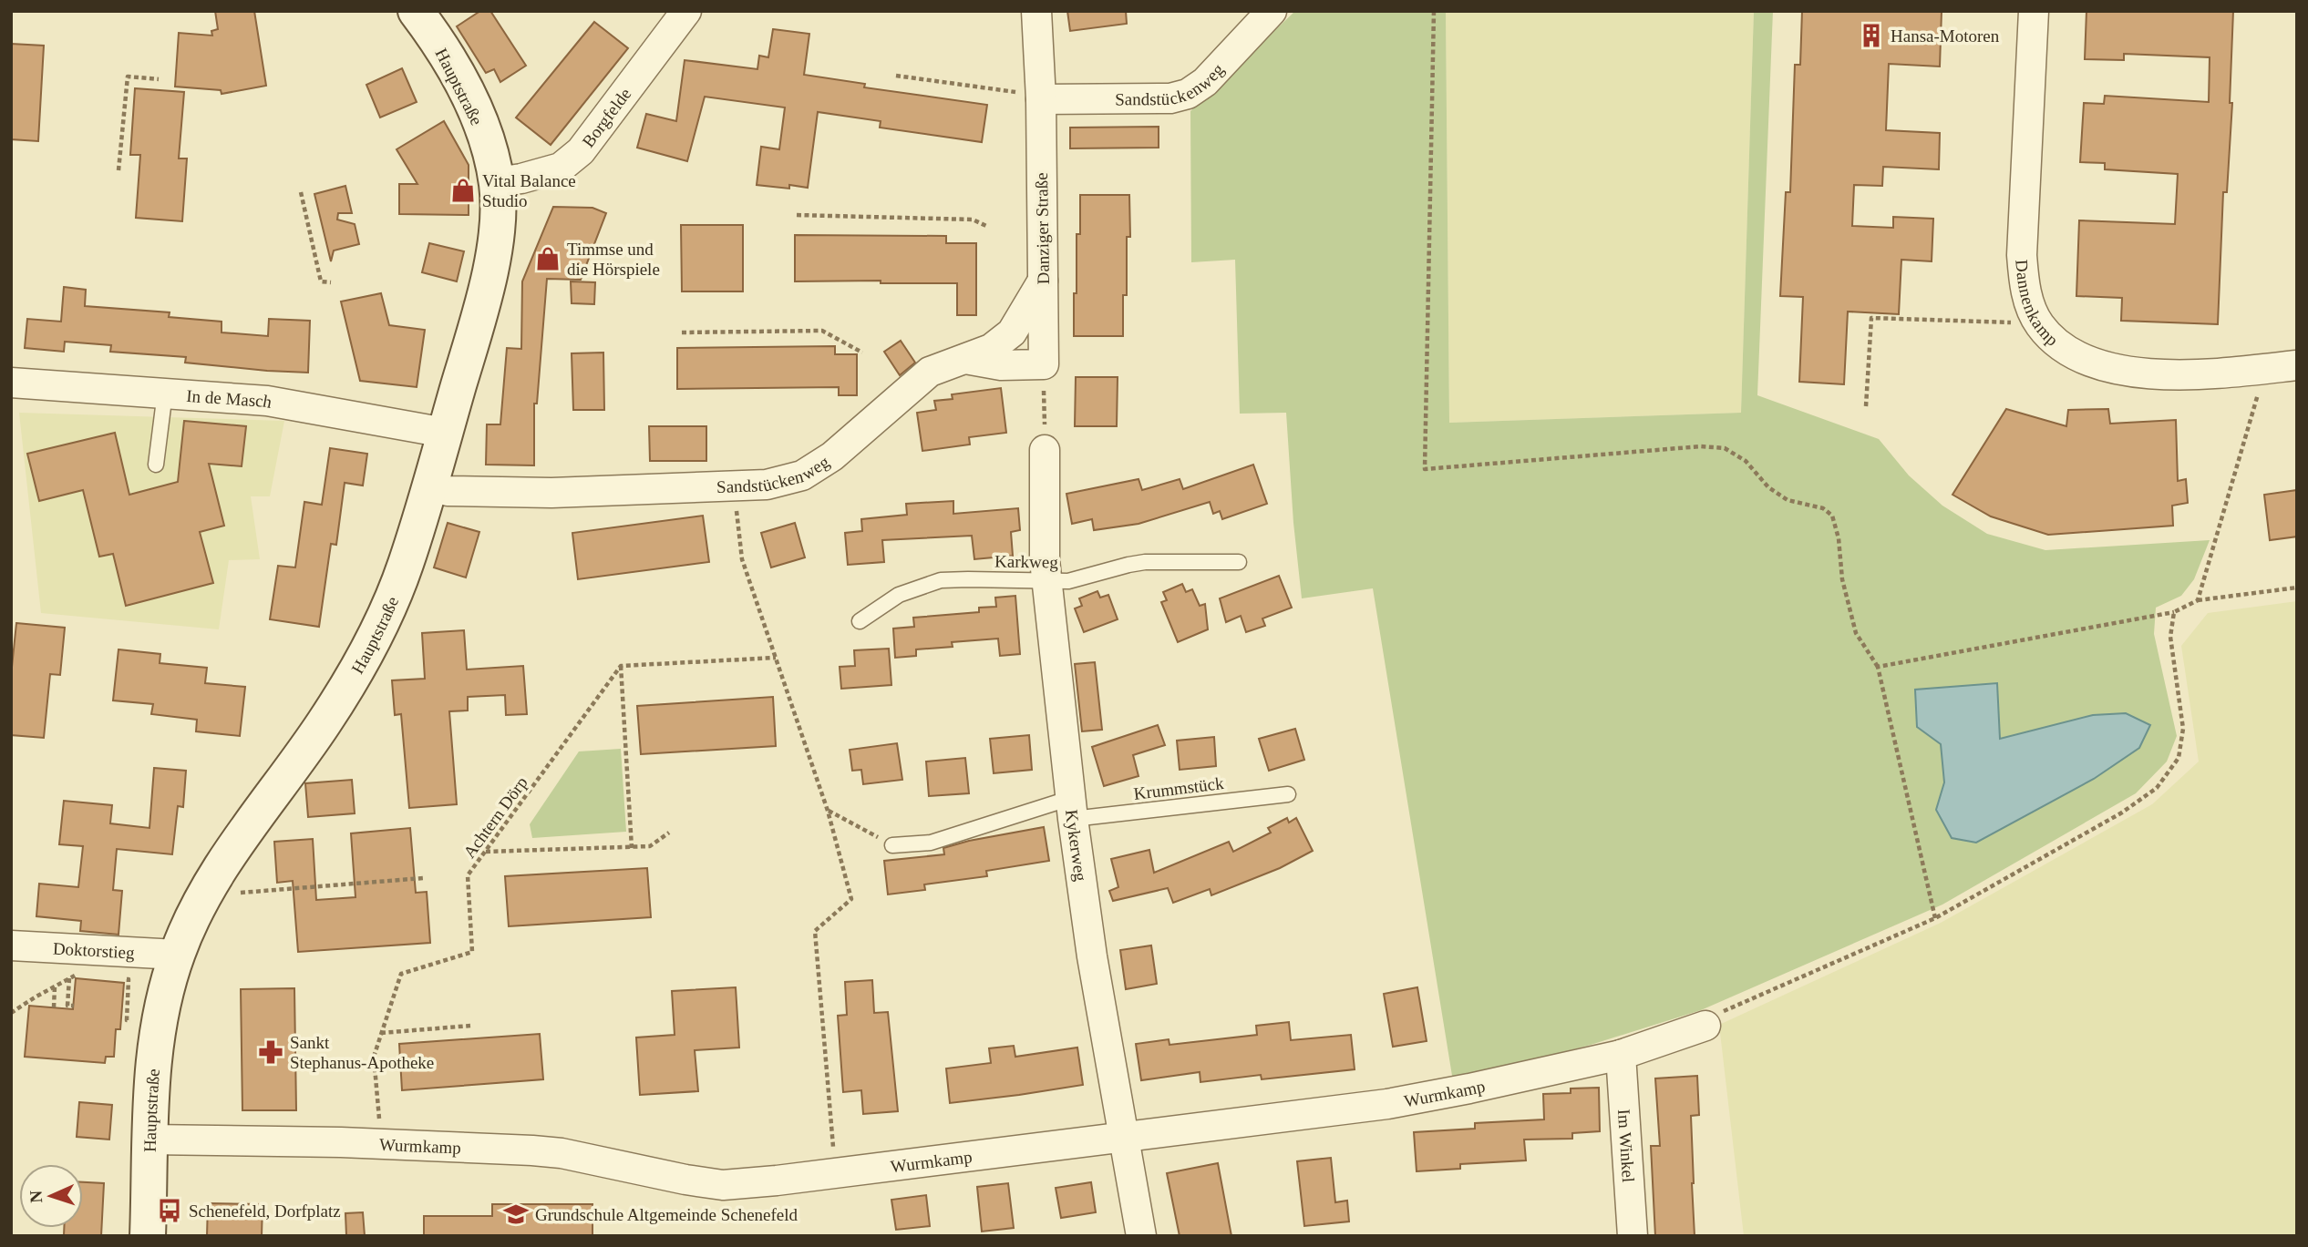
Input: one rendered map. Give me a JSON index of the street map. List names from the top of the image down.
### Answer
{
  "streets": {
    "main road": ["Hauptstraße"],
    "street": [
      "Sandstückenweg",
      "Borgfelde",
      "Danziger Straße",
      "Dannenkamp",
      "In de Masch",
      "Kykerweg",
      "Doktorstieg",
      "Wurmkamp",
      "Im Winkel"
    ],
    "lane": ["Karkweg", "Krummstück"],
    "path": ["Achtern Dörp"]
  },
  "crossings": [
    ["Sandstückenweg", "Hauptstraße"],
    ["Sandstückenweg", "Danziger Straße"],
    ["Hauptstraße", "Borgfelde"],
    ["Hauptstraße", "In de Masch"],
    ["Hauptstraße", "Doktorstieg"],
    ["Hauptstraße", "Wurmkamp"],
    ["Karkweg", "Kykerweg"],
    ["Krummstück", "Kykerweg"],
    ["Achtern Dörp", "Wurmkamp"],
    ["Kykerweg", "Wurmkamp"],
    ["Wurmkamp", "Im Winkel"]
  ],
  "places": {
    "building": ["Hansa-Motoren"],
    "shop": ["Vital Balance Studio", "Timmse und die Hörspiele"],
    "pharmacy": ["Sankt Stephanus-Apotheke"],
    "bus stop": ["Schenefeld, Dorfplatz"],
    "school or university": ["Grundschule Altgemeinde Schenefeld"]
  },
  "north": "left"
}
